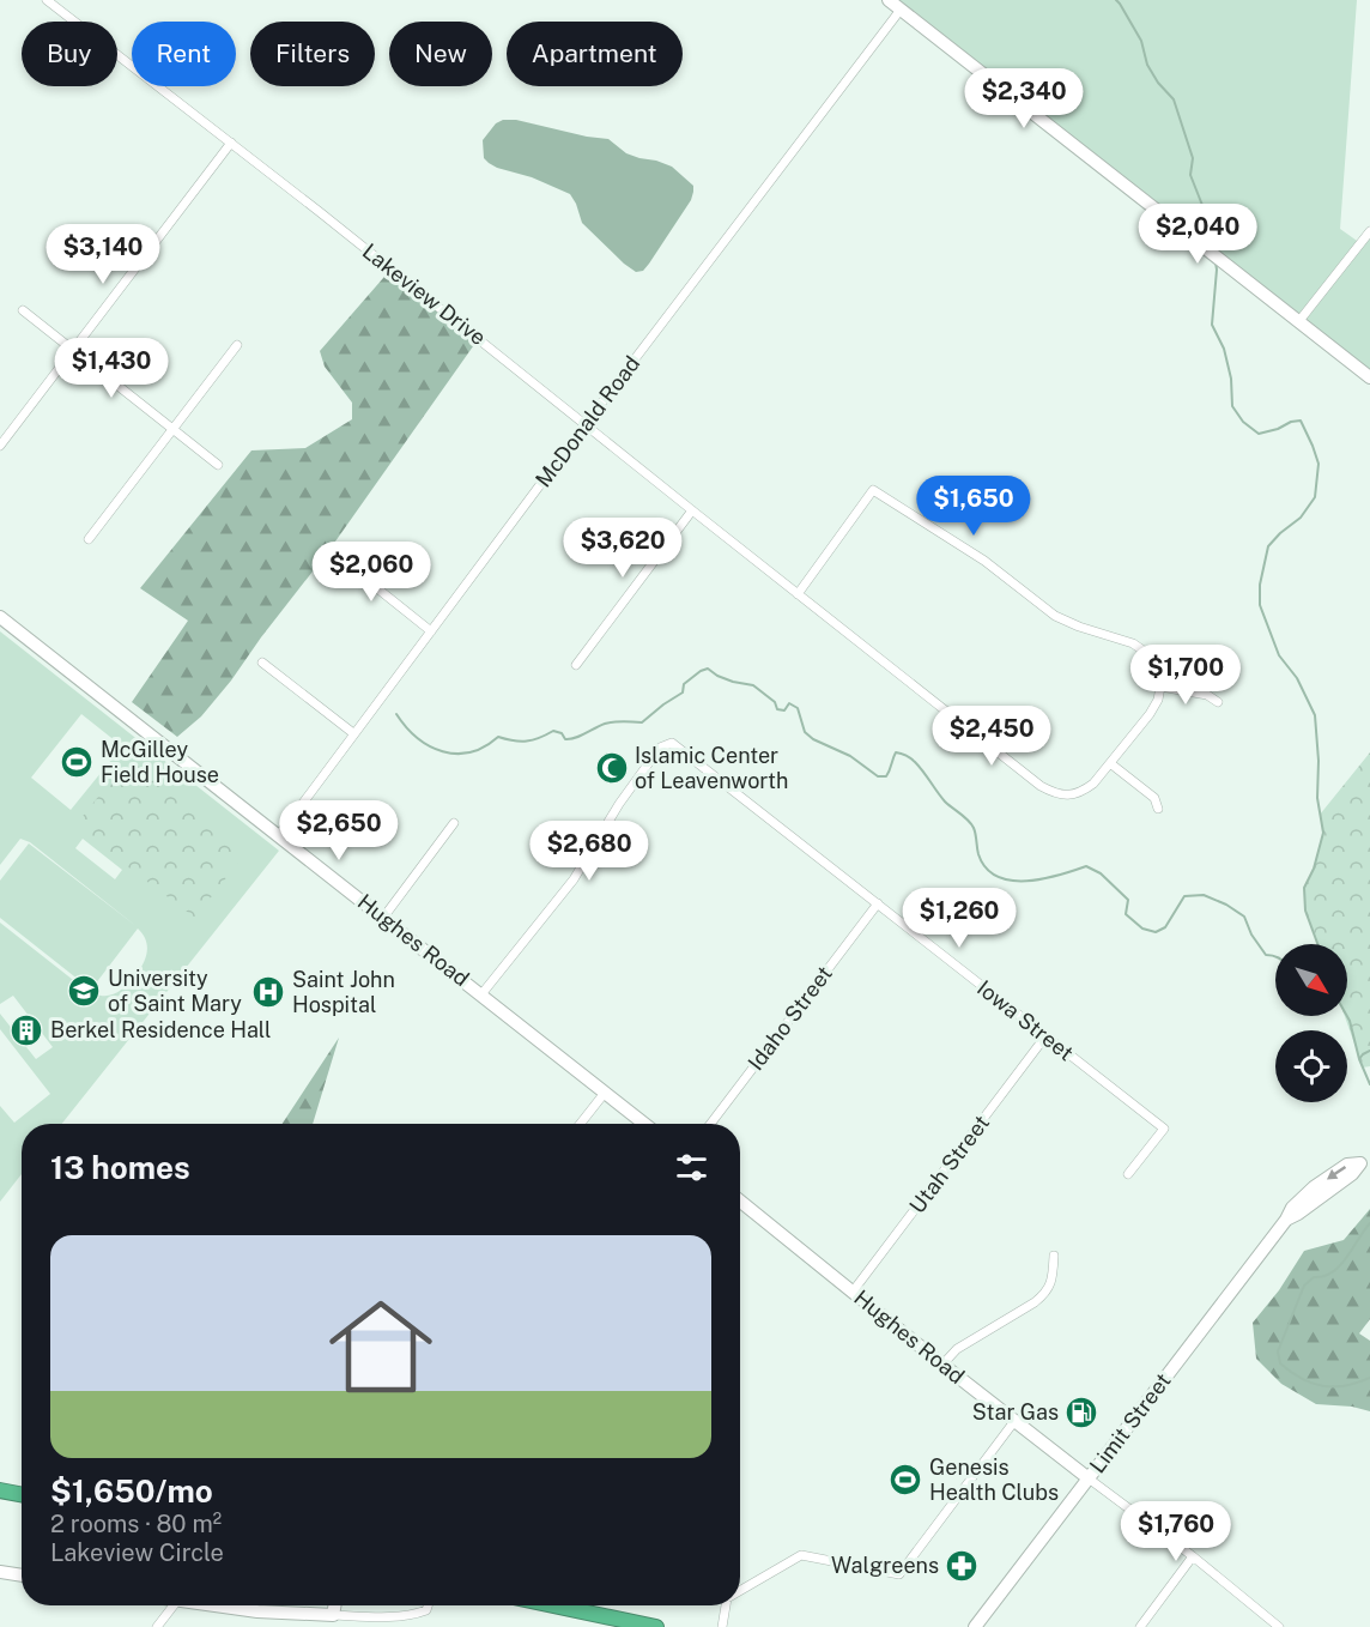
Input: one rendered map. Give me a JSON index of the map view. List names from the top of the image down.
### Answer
{
  "streets": {
    "street": [
      "Lakeview Drive",
      "McDonald Road",
      "Hughes Road",
      "Idaho Street",
      "Iowa Street",
      "Utah Street",
      "Limit Street"
    ]
  },
  "crossings": [
    ["Lakeview Drive", "McDonald Road"],
    ["McDonald Road", "Hughes Road"],
    ["Hughes Road", "Iowa Street"],
    ["Hughes Road", "Utah Street"],
    ["Hughes Road", "Limit Street"],
    ["Idaho Street", "Iowa Street"],
    ["Iowa Street", "Utah Street"]
  ],
  "places": {
    "sports": ["McGilley Field House", "Genesis Health Clubs"],
    "mosque": ["Islamic Center of Leavenworth"],
    "school or university": ["University of Saint Mary"],
    "hospital": ["Saint John Hospital"],
    "building": ["Berkel Residence Hall"],
    "fuel station": ["Star Gas"],
    "pharmacy": ["Walgreens"]
  },
  "north": "bottom right",
  "page": {
    "chip": [
      "Buy",
      "Rent",
      "Filters",
      "New",
      "Apartment"
    ],
    "price": [
      "$2,340",
      "$2,040",
      "$3,140",
      "$1,430",
      "$1,650",
      "$3,620",
      "$2,060",
      "$1,700",
      "$2,450",
      "$2,650",
      "$2,680",
      "$1,260",
      "$1,760"
    ],
    "heading": "13 homes",
    "list": [
      {
        "name": "$1,650/mo",
        "note": "2 rooms · 80 m² · Lakeview Circle"
      }
    ]
  }
}
